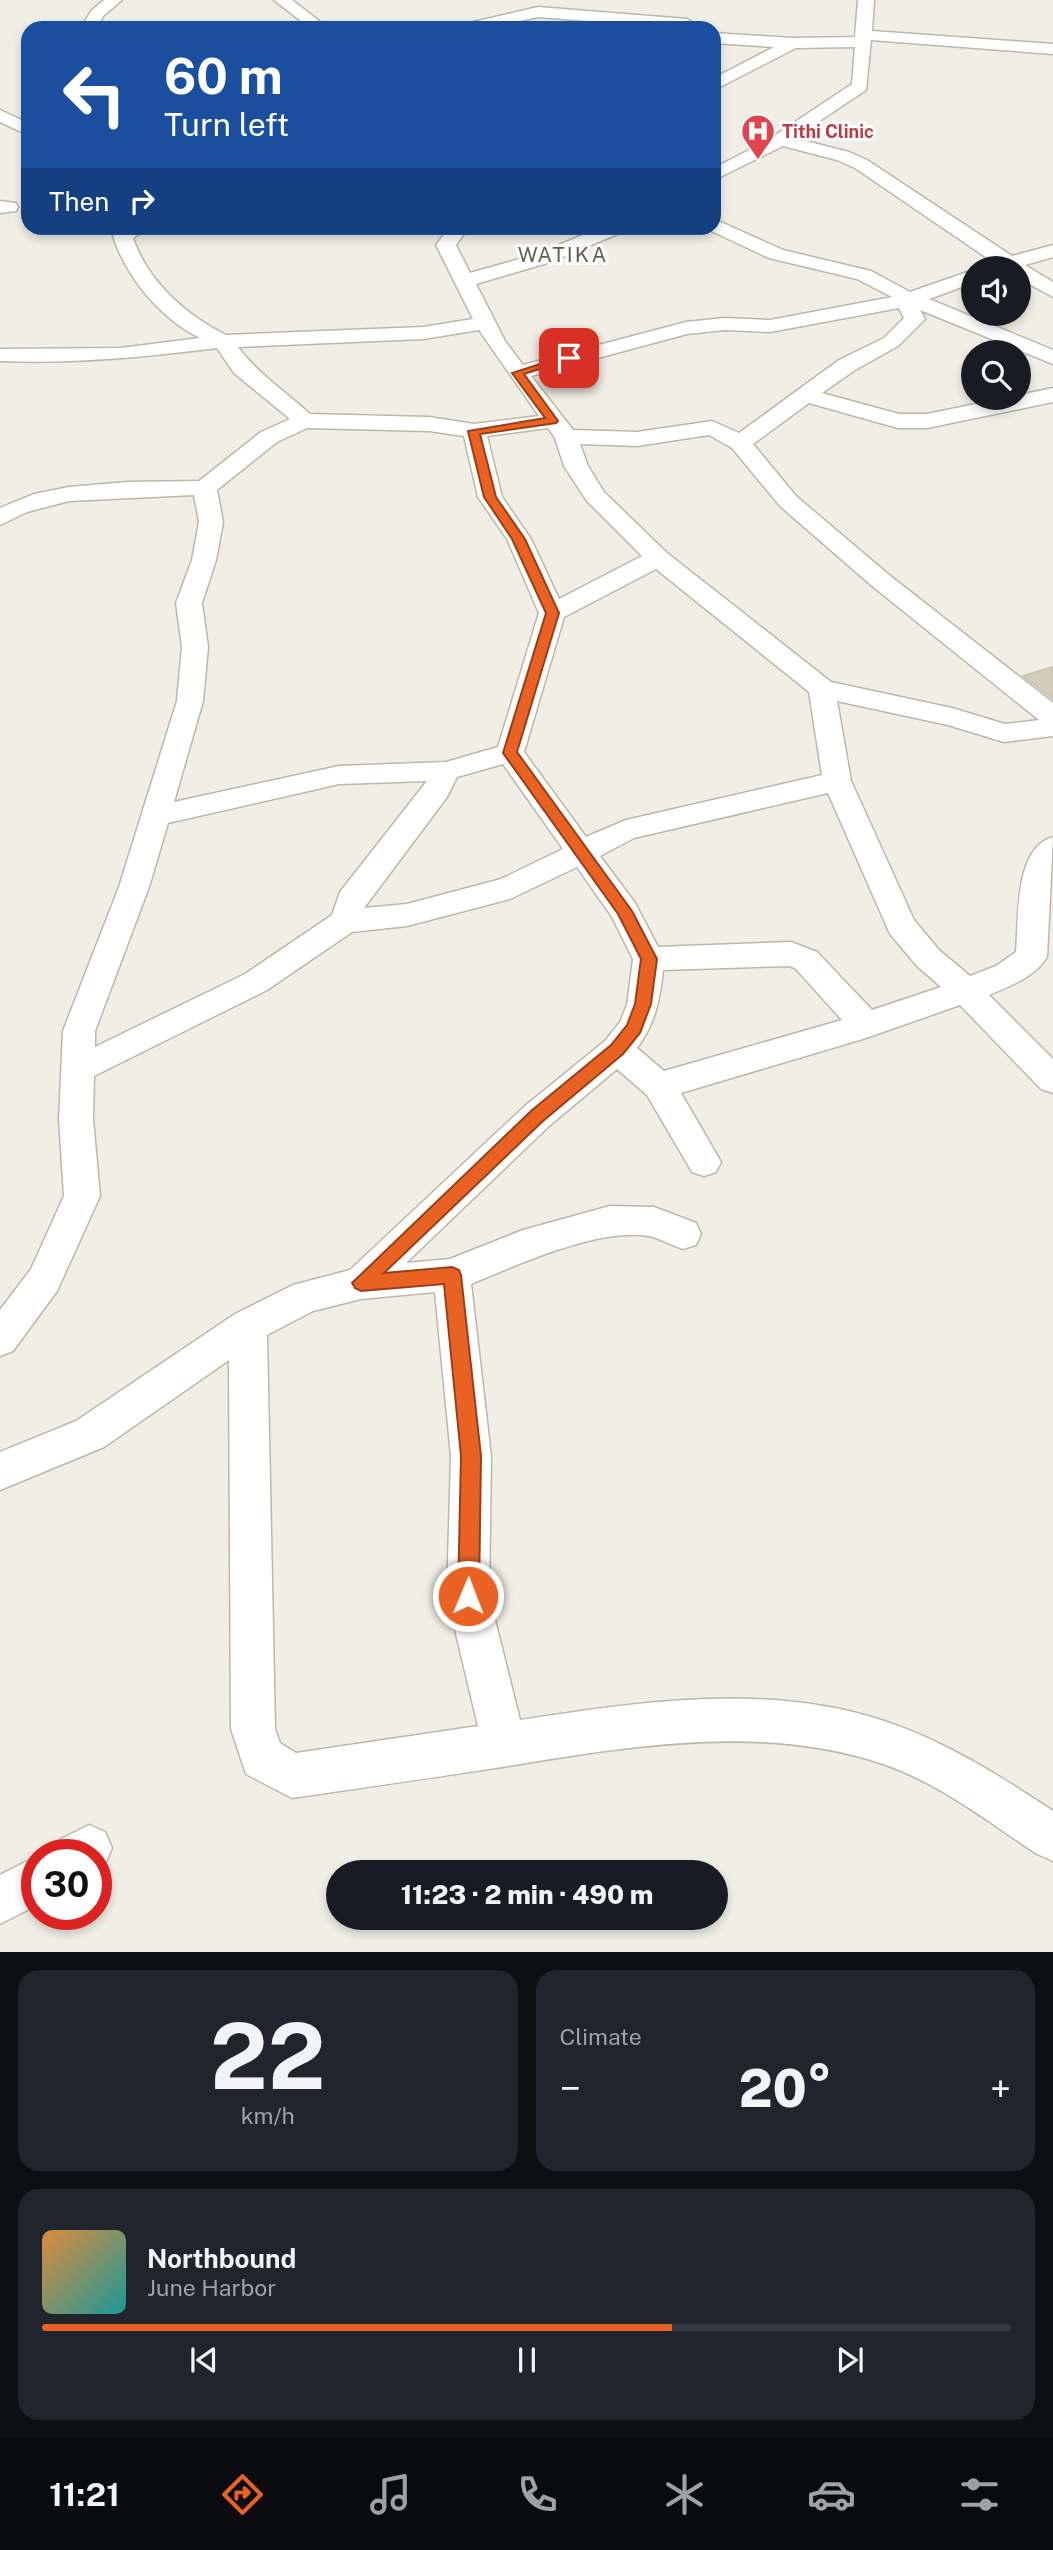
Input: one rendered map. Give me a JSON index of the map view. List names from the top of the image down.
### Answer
{
  "districts": ["WATIKA"],
  "places": {
    "hospital": ["Tithi Clinic"]
  },
  "page": {
    "turn": ["60 m", "Turn left"],
    "then": "Then",
    "limit": "30",
    "trip": "11:23 · 2 min · 490 m",
    "tile": [
      ["22", "km/h"],
      "Climate"
    ],
    "heat": ["−", "20°", "+"],
    "song": ["Northbound", "June Harbor"],
    "tabs": "11:21"
  }
}
